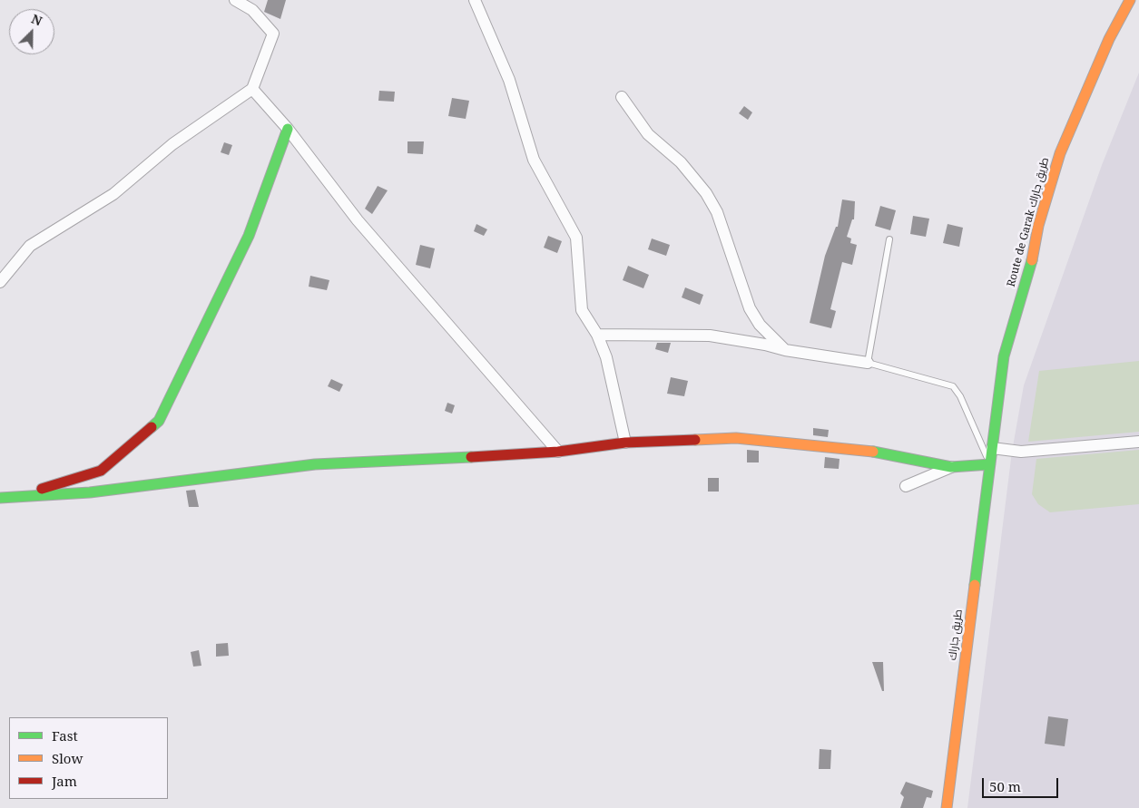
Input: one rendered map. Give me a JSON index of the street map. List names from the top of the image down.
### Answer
{
  "streets": {
    "street": ["Route de Garak طريق جاراك", "طريق جاراك"]
  },
  "crossings": [
    ["Route de Garak طريق جاراك", "طريق جاراك"]
  ],
  "legend": ["Fast", "Slow", "Jam"],
  "scale_bar": "50 m",
  "north": "top right"
}
